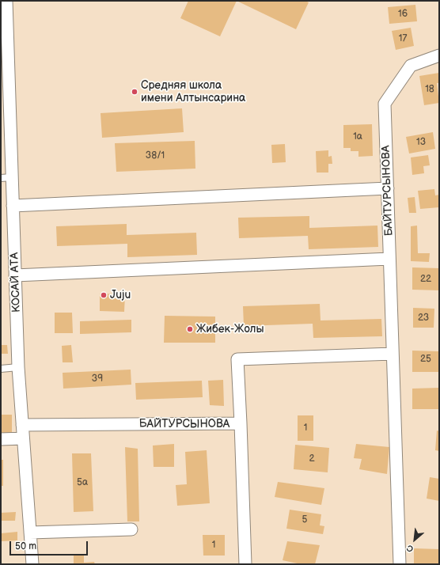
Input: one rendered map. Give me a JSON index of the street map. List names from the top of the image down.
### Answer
{
  "streets": {
    "street": ["БАЙТУРСЫНОВА", "КОСАЙ АТА"]
  },
  "crossings": [
    ["БАЙТУРСЫНОВА", "КОСАЙ АТА"]
  ],
  "places": ["Средняя школа имени Алтынсарина", "Juju", "Жибек-Жолы"],
  "house_numbers": [
    "16",
    "17",
    "18",
    "1а",
    "13",
    "38/1",
    "22",
    "23",
    "25",
    "39",
    "1",
    "2",
    "5а",
    "5",
    "1"
  ],
  "scale_bar": "50 m",
  "north": "bottom left"
}
